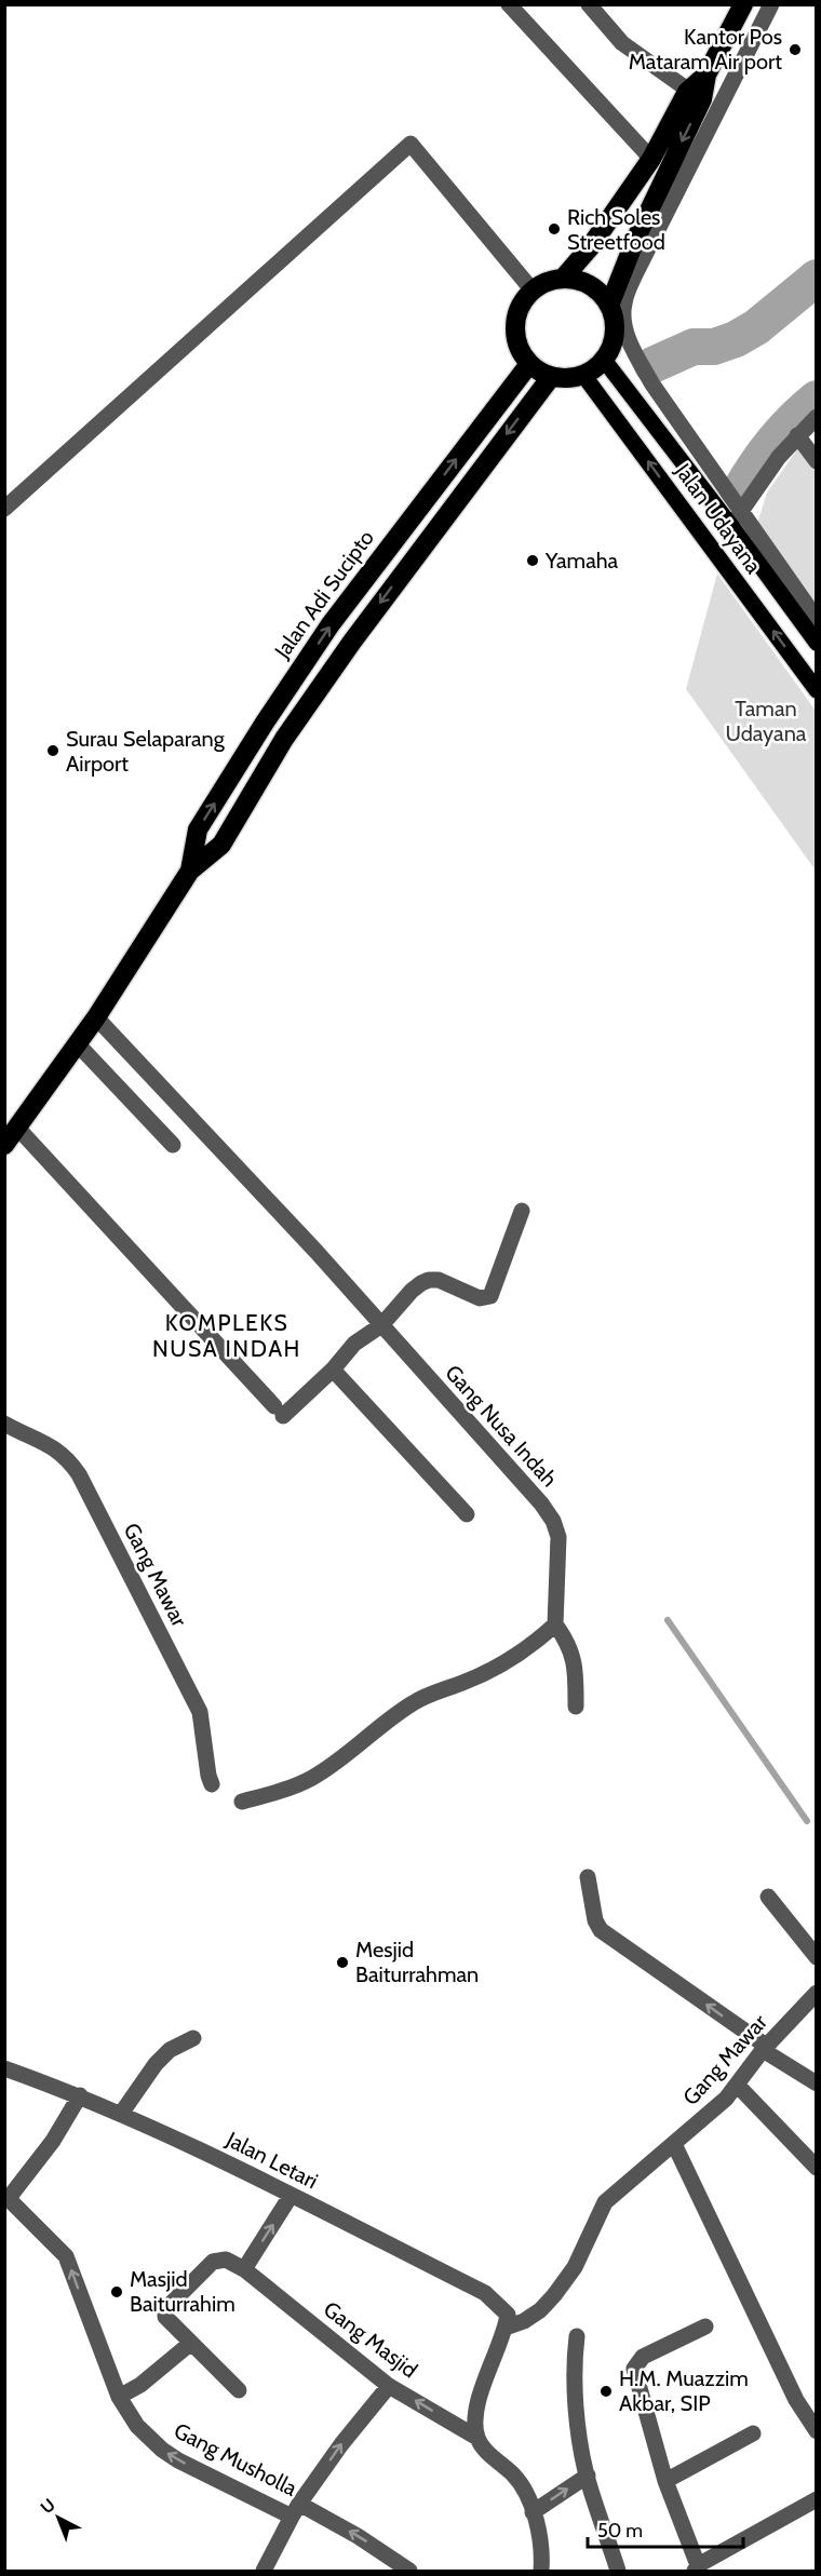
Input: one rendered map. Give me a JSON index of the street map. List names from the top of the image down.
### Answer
{
  "streets": {
    "highway": ["Jalan Adi Sucipto"],
    "main road": ["Jalan Udayana"],
    "street": [
      "Gang Nusa Indah",
      "Gang Mawar",
      "Jalan Letari",
      "Gang Masjid",
      "Gang Musholla"
    ]
  },
  "crossings": [
    ["Jalan Udayana", "Jalan Adi Sucipto"],
    ["Jalan Adi Sucipto", "Gang Nusa Indah"],
    ["Gang Mawar", "Jalan Letari"]
  ],
  "one_way": ["Gang Musholla"],
  "districts": ["KOMPLEKS NUSA INDAH"],
  "parks": ["Taman Udayana"],
  "places": [
    "Kantor Pos Mataram Air port",
    "Rich Soles Streetfood",
    "Yamaha",
    "Surau Selaparang Airport",
    "Mesjid Baiturrahman",
    "Masjid Baiturrahim",
    "H.M. Muazzim Akbar, SIP"
  ],
  "scale_bar": "50 m",
  "north": "top left"
}
